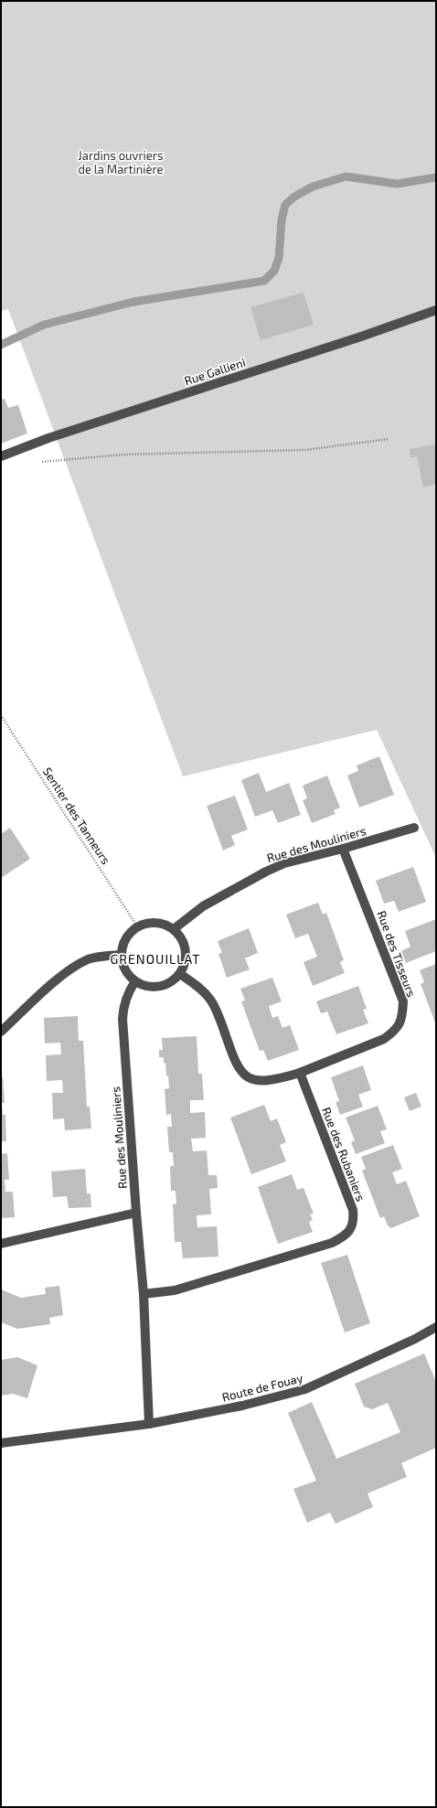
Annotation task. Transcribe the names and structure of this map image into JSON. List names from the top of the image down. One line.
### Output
{"streets":{"street":["Rue Gallieni","Rue des Mouliniers","Rue des Tisseurs","Rue des Rubaniers","Route de Fouay"],"path":["Sentier des Tanneurs"]},"crossings":[["Sentier des Tanneurs","Rue des Mouliniers"],["Rue des Mouliniers","Rue des Tisseurs"],["Rue des Mouliniers","Rue des Rubaniers"],["Rue des Tisseurs","Rue des Rubaniers"]],"districts":["GRENOUILLAT"],"parks":["Jardins ouvriers de la Martinière"]}
